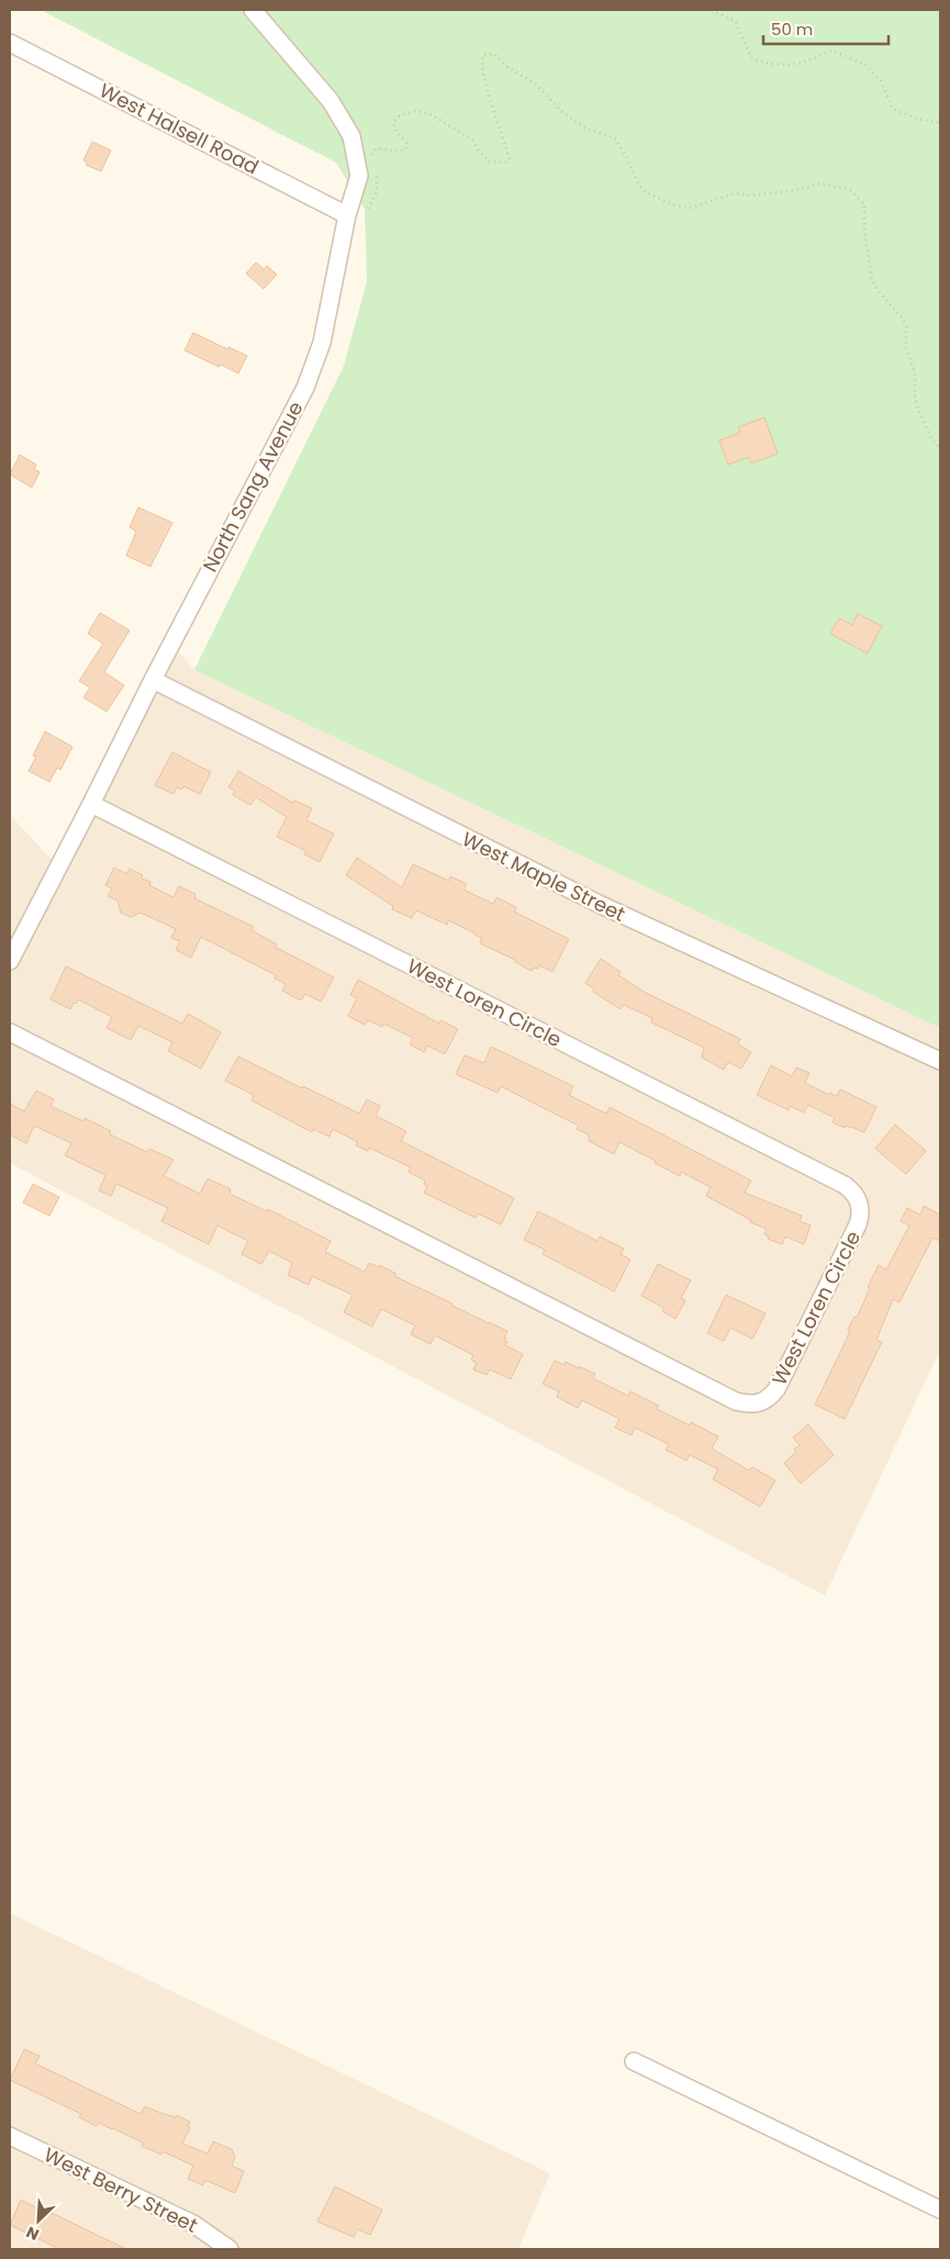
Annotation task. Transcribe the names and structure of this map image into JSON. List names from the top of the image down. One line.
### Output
{"streets":{"street":["West Halsell Road","North Sang Avenue","West Maple Street","West Loren Circle","West Berry Street"]},"crossings":[["West Halsell Road","North Sang Avenue"],["North Sang Avenue","West Maple Street"],["North Sang Avenue","West Loren Circle"]],"scale_bar":"50 m","north":"bottom left"}
